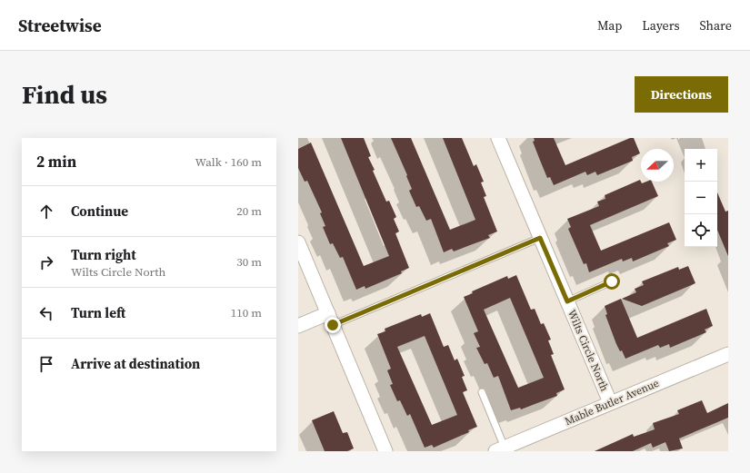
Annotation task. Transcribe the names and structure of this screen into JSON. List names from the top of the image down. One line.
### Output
{"streets":{"street":["Wilts Circle North","Mable Butler Avenue"]},"crossings":[["Wilts Circle North","Mable Butler Avenue"]],"north":"left","page":{"header":"Streetwise","nav":["Map","Layers","Share"],"buttons":"Directions","title":"Find us","heading":["2 min","Walk · 160 m"],"map_buttons":["+","−"],"list":[["Continue","20 m"],["Turn right","Wilts Circle North","30 m"],["Turn left","110 m"],"Arrive at destination"]}}
